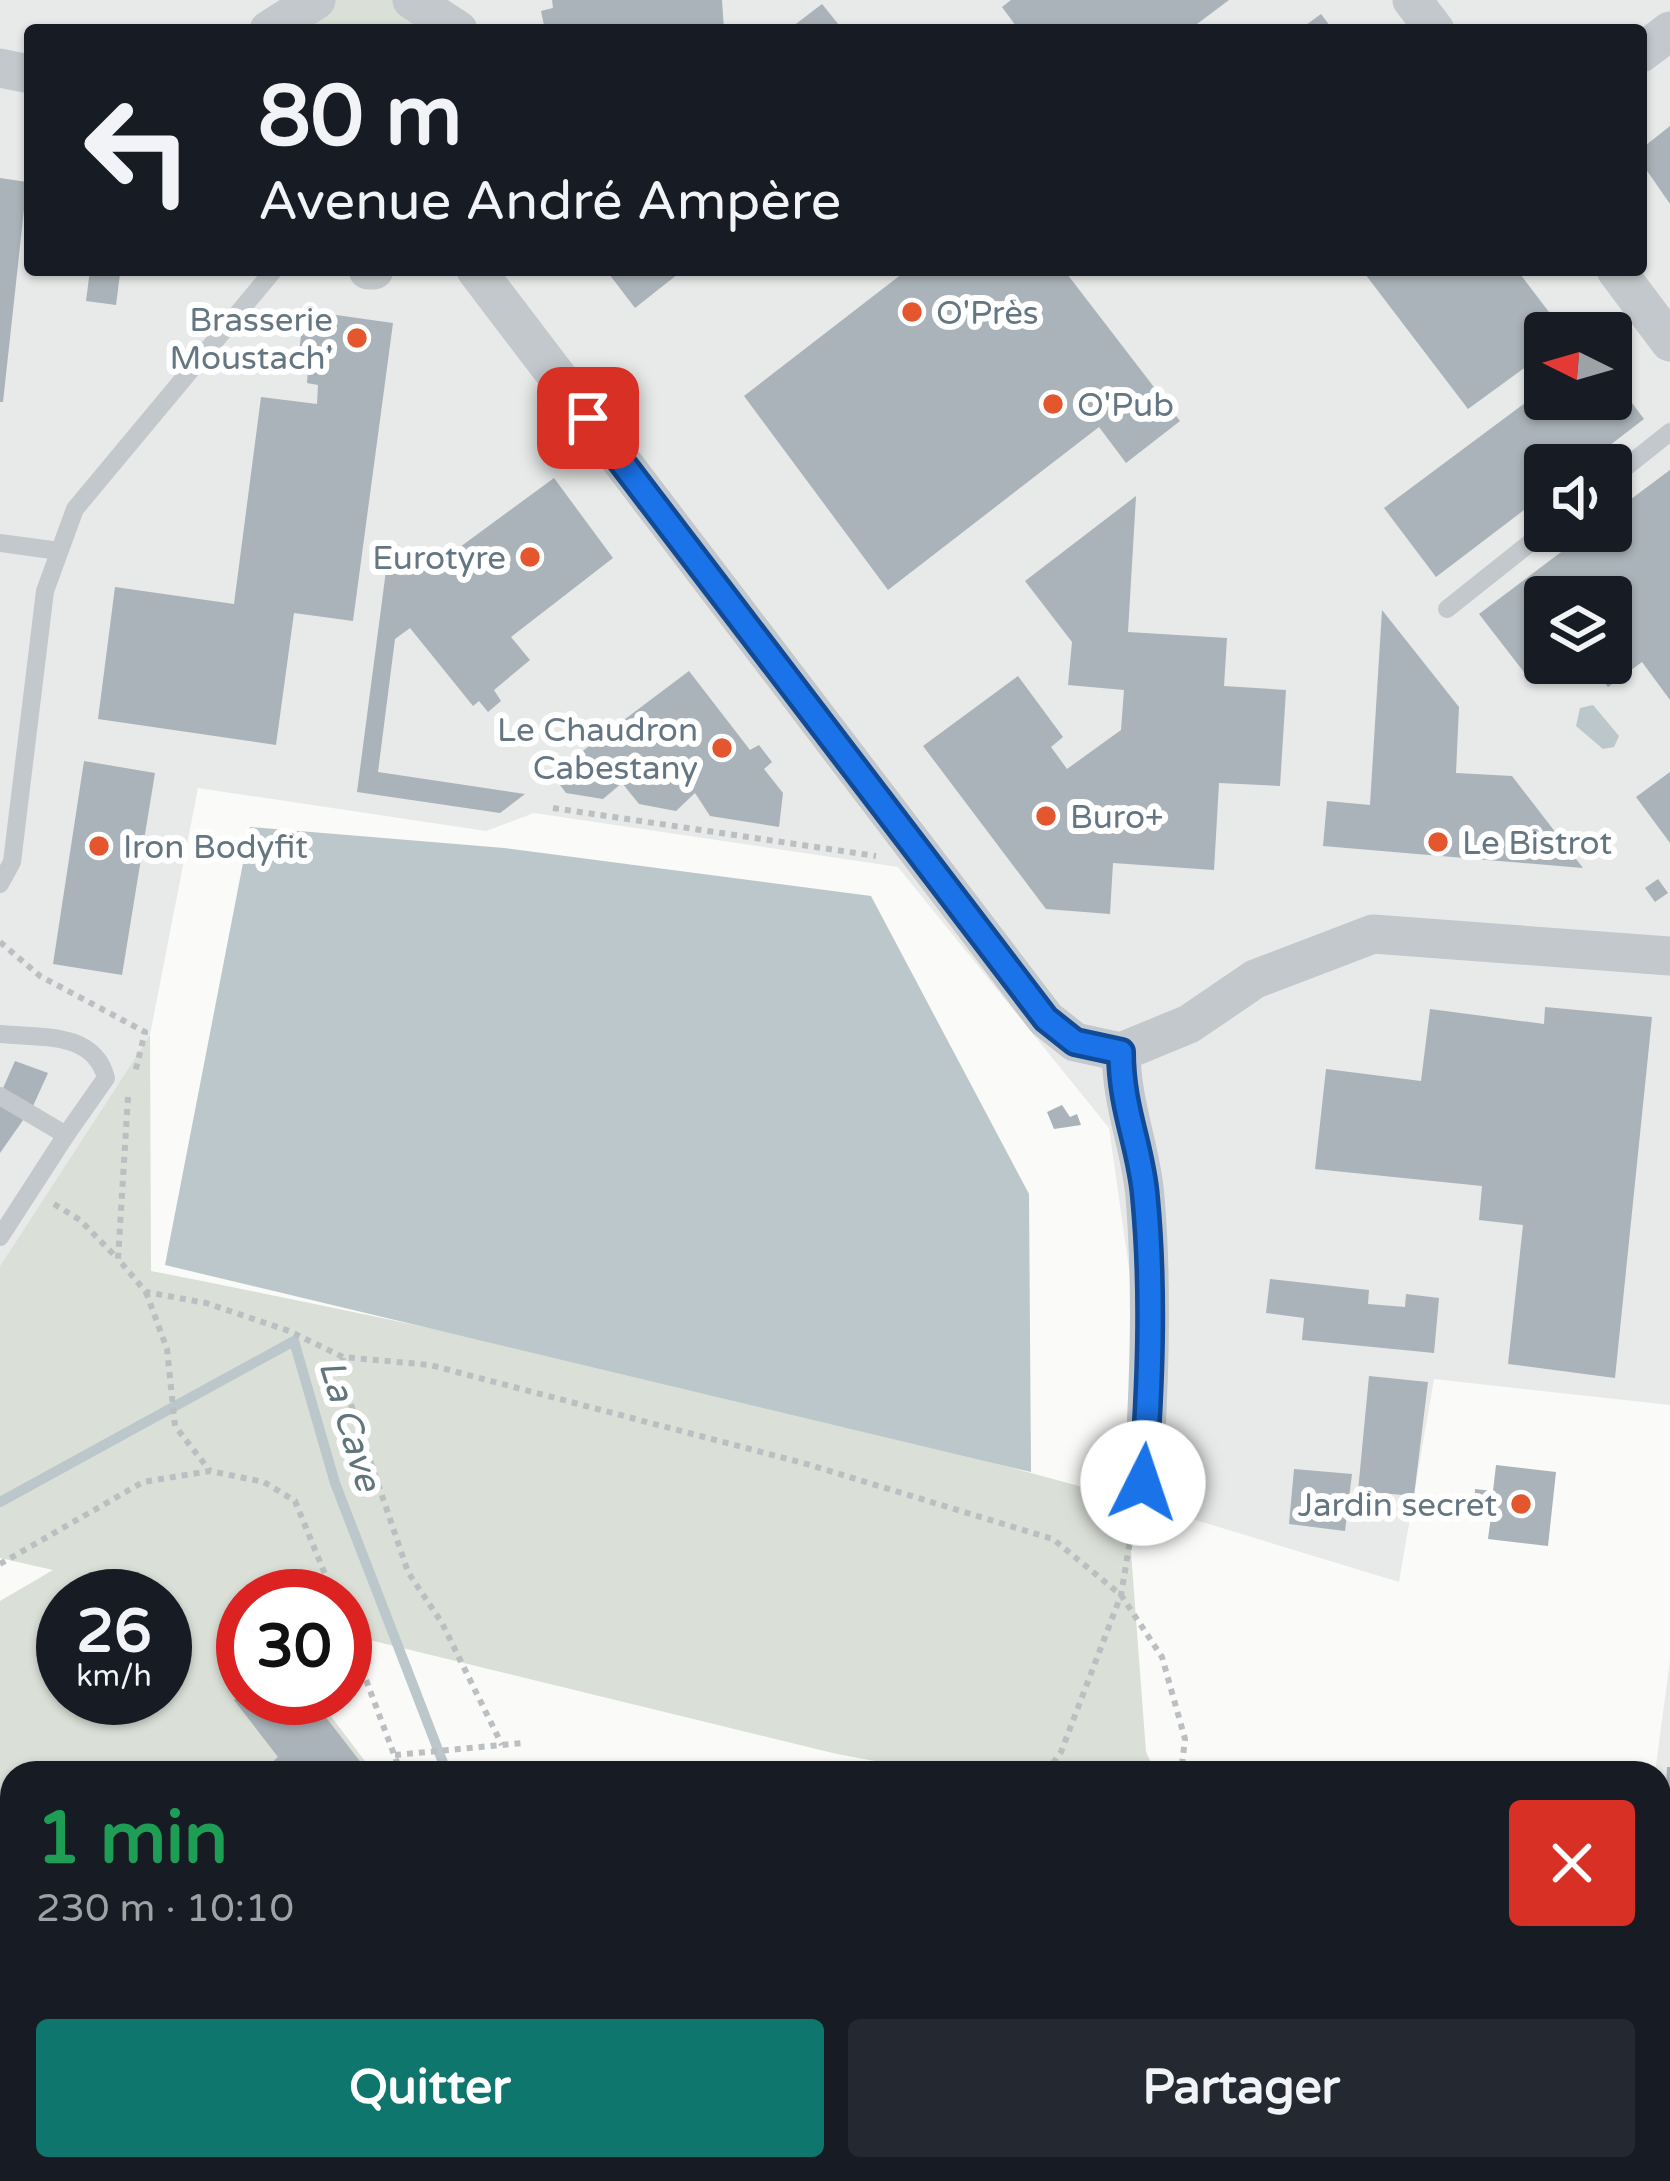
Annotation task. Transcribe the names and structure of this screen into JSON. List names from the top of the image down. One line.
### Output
{"water":["La Cave"],"places":["O'Près","Brasserie Moustach'","O'Pub","Eurotyre","Le Chaudron Cabestany","Buro+","Le Bistrot","Iron Bodyfit","Jardin secret"],"north":"left","page":{"turn":["80 m","Avenue André Ampère"],"speed":"26 km/h","limit":"30","heading":["1 min","230 m · 10:10"],"buttons":["Quitter","Partager"]}}
